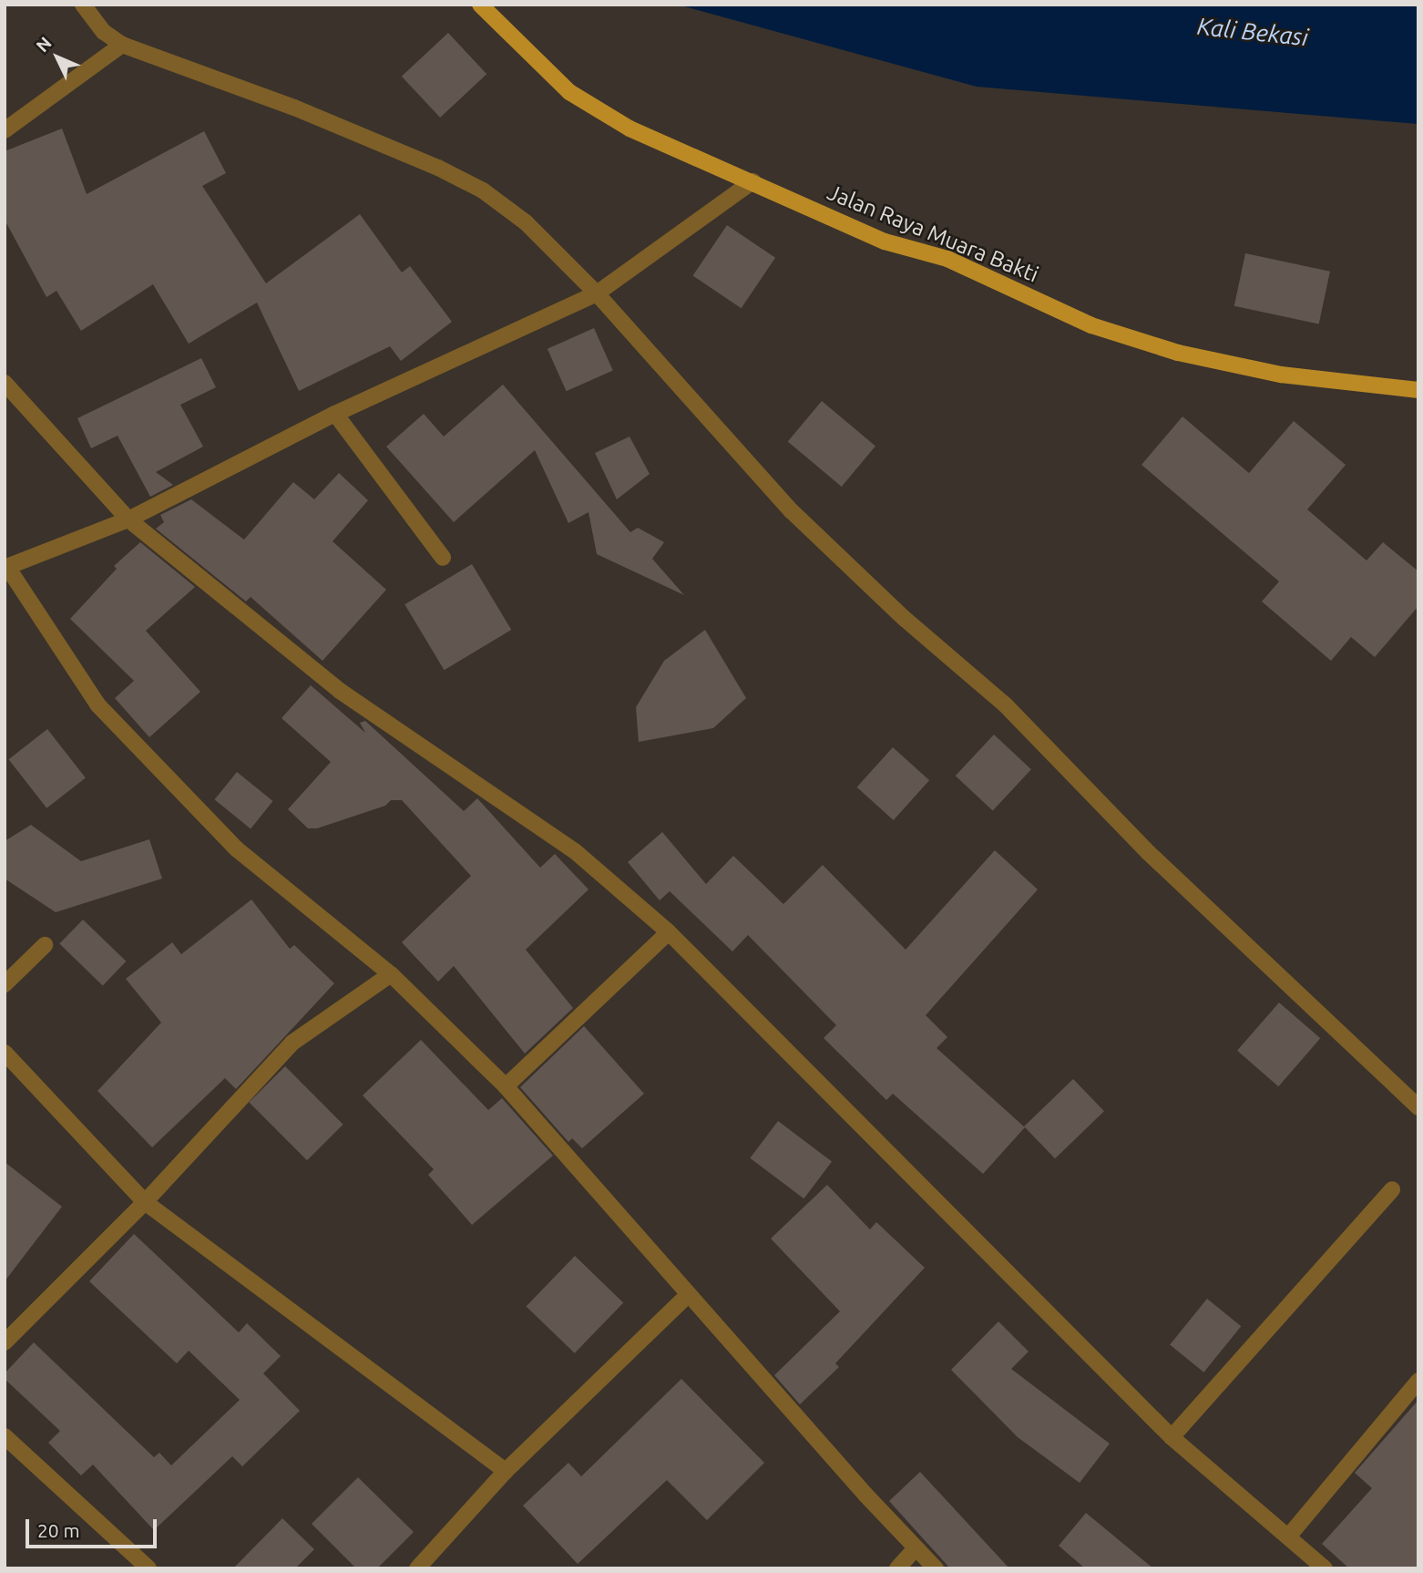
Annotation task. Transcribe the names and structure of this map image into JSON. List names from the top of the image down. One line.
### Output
{"streets":{"main road":["Jalan Raya Muara Bakti"]},"water":["Kali Bekasi"],"scale_bar":"20 m","north":"top left"}
